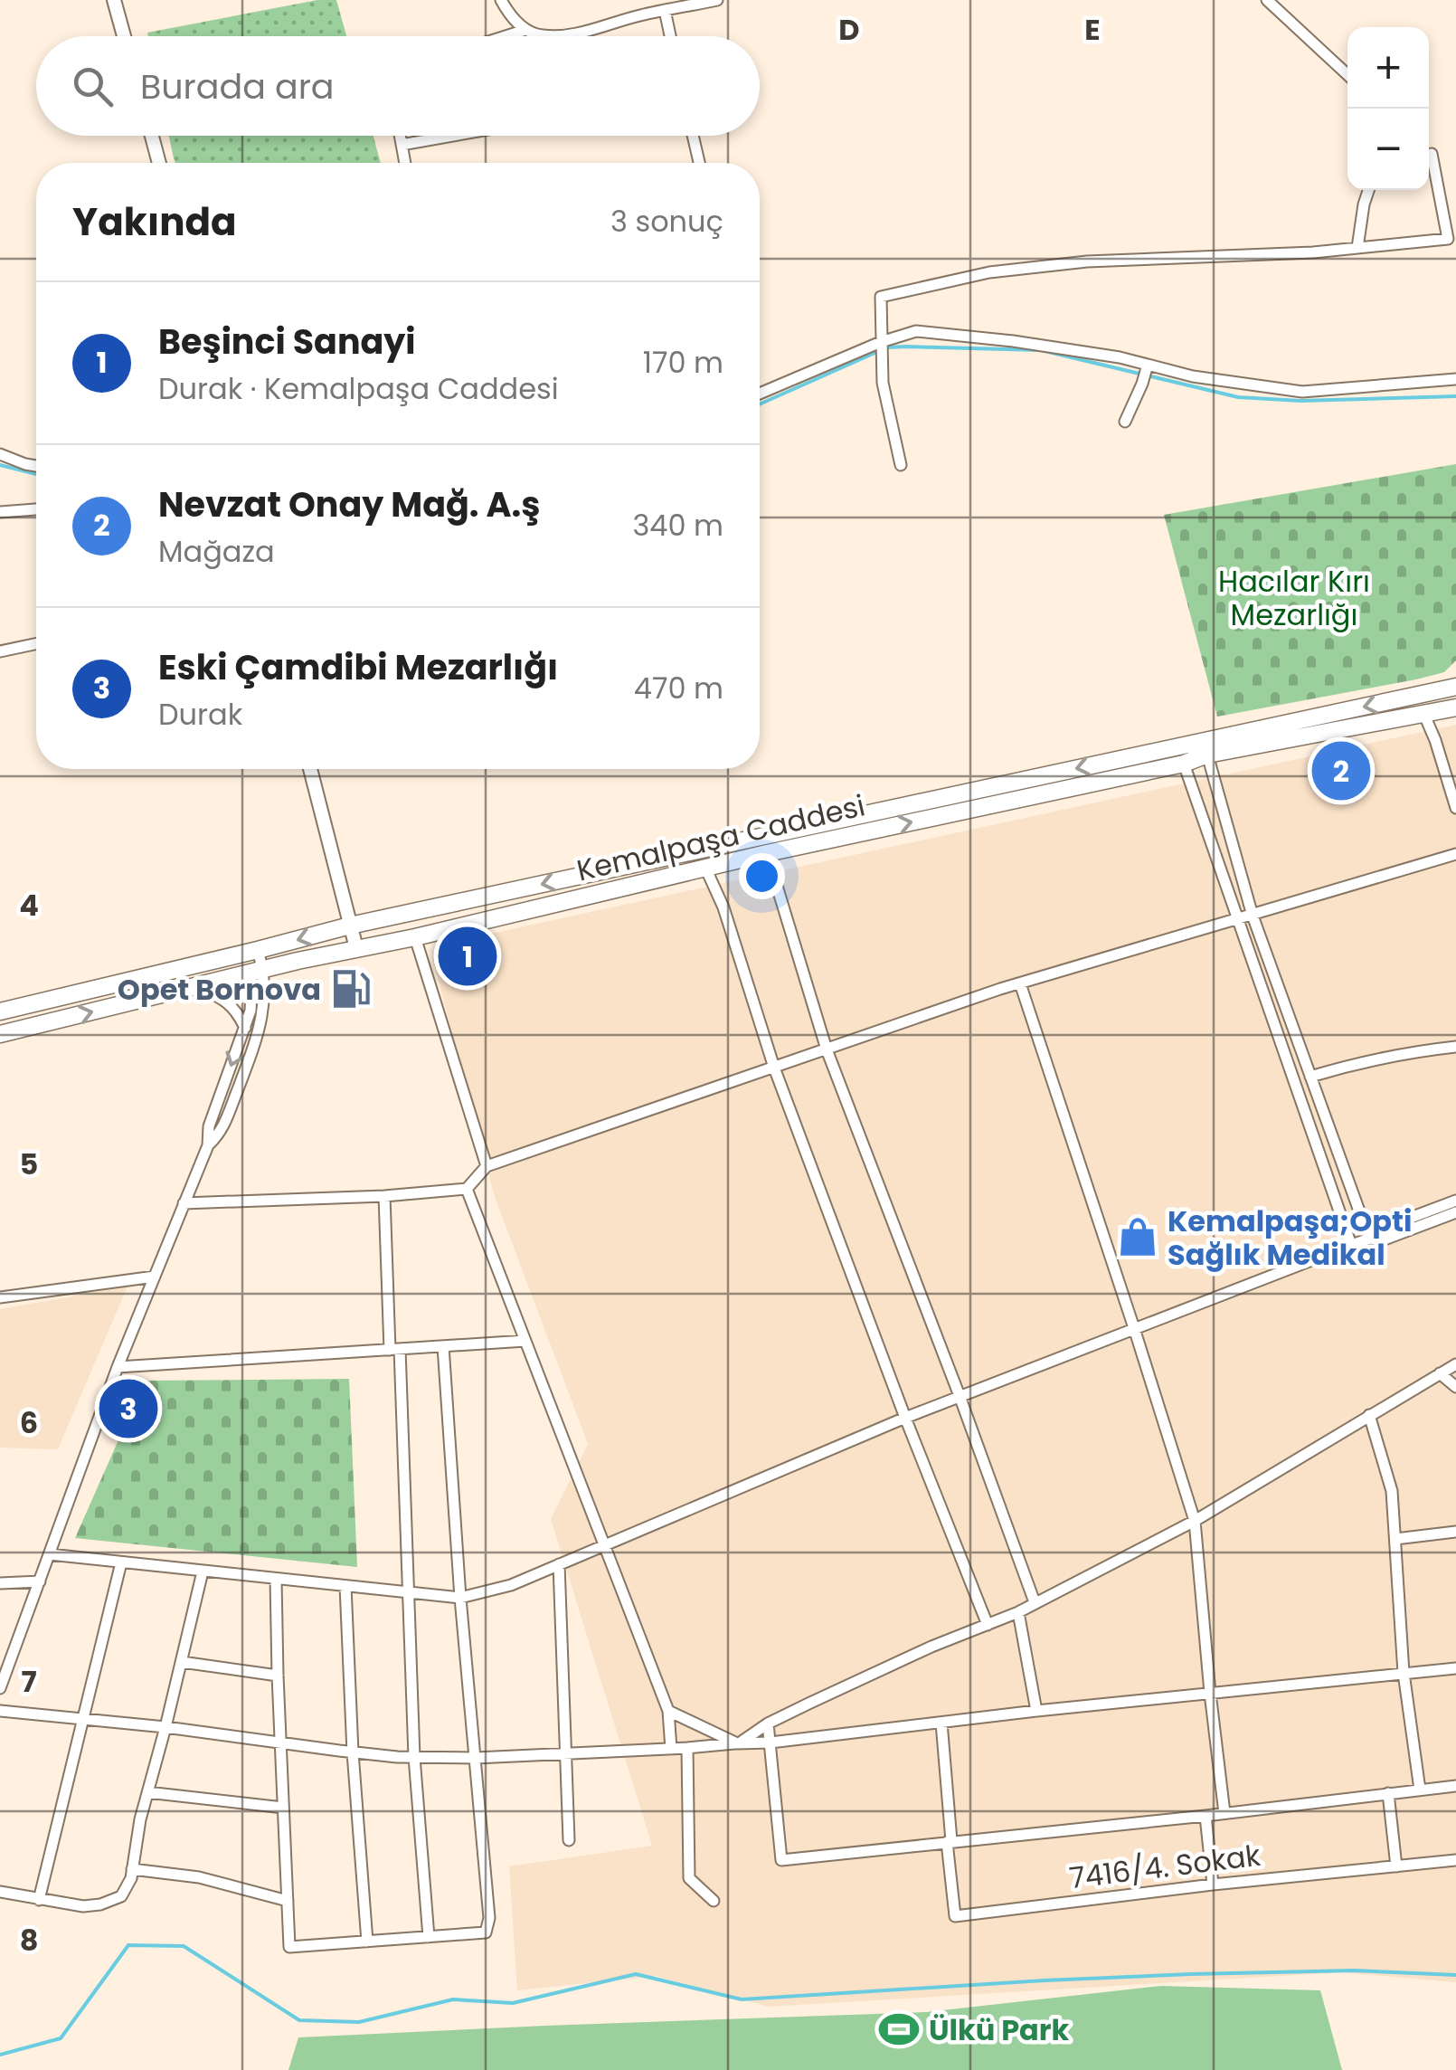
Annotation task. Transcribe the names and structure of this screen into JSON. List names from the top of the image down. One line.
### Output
{"streets":{"main road":["Kemalpaşa Caddesi"],"street":["7416/4. Sokak"]},"parks":["Hacılar Kırı Mezarlığı"],"places":{"fuel station":["Opet Bornova"],"shop":["Kemalpaşa;Opti Sağlık Medikal"],"sports":["Ülkü Park"]},"page":{"map_buttons":["+","−"],"search":"Burada ara","heading":["Yakında","3 sonuç"],"list":[{"mark":"1","name":"Beşinci Sanayi","note":"Durak · Kemalpaşa Caddesi","value":"170 m"},{"mark":"2","name":"Nevzat Onay Mağ. A.ş","note":"Mağaza","value":"340 m"},{"mark":"3","name":"Eski Çamdibi Mezarlığı","note":"Durak","value":"470 m"}],"pins":["2","1","3"]},"grid":{"columns":["D","E"],"rows":["4","5","6","7","8"]}}
